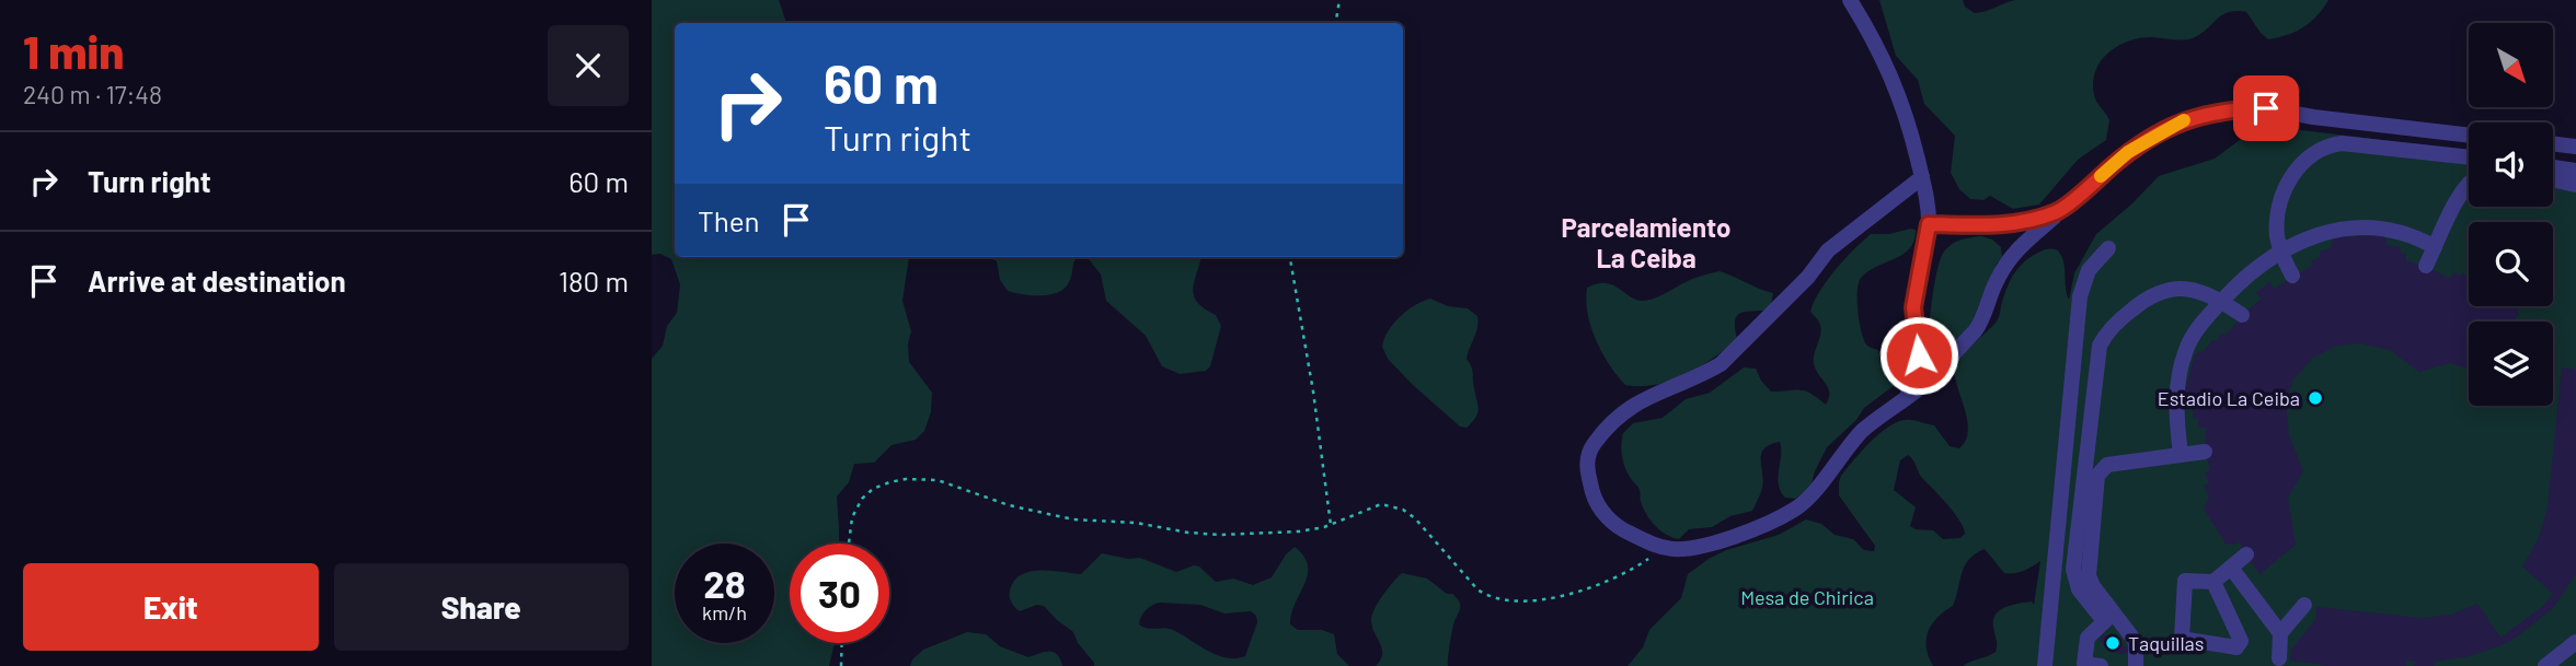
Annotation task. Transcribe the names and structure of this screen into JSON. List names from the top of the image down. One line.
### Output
{"districts":["Parcelamiento La Ceiba"],"parks":["Mesa de Chirica"],"places":["Estadio La Ceiba","Taquillas"],"north":"bottom right","page":{"heading":["1 min","240 m · 17:48"],"turn":["60 m","Turn right"],"list":[{"name":"Turn right","value":"60 m"},{"name":"Arrive at destination","value":"180 m"}],"then":"Then","speed":"28 km/h","limit":"30","buttons":["Exit","Share"]}}
